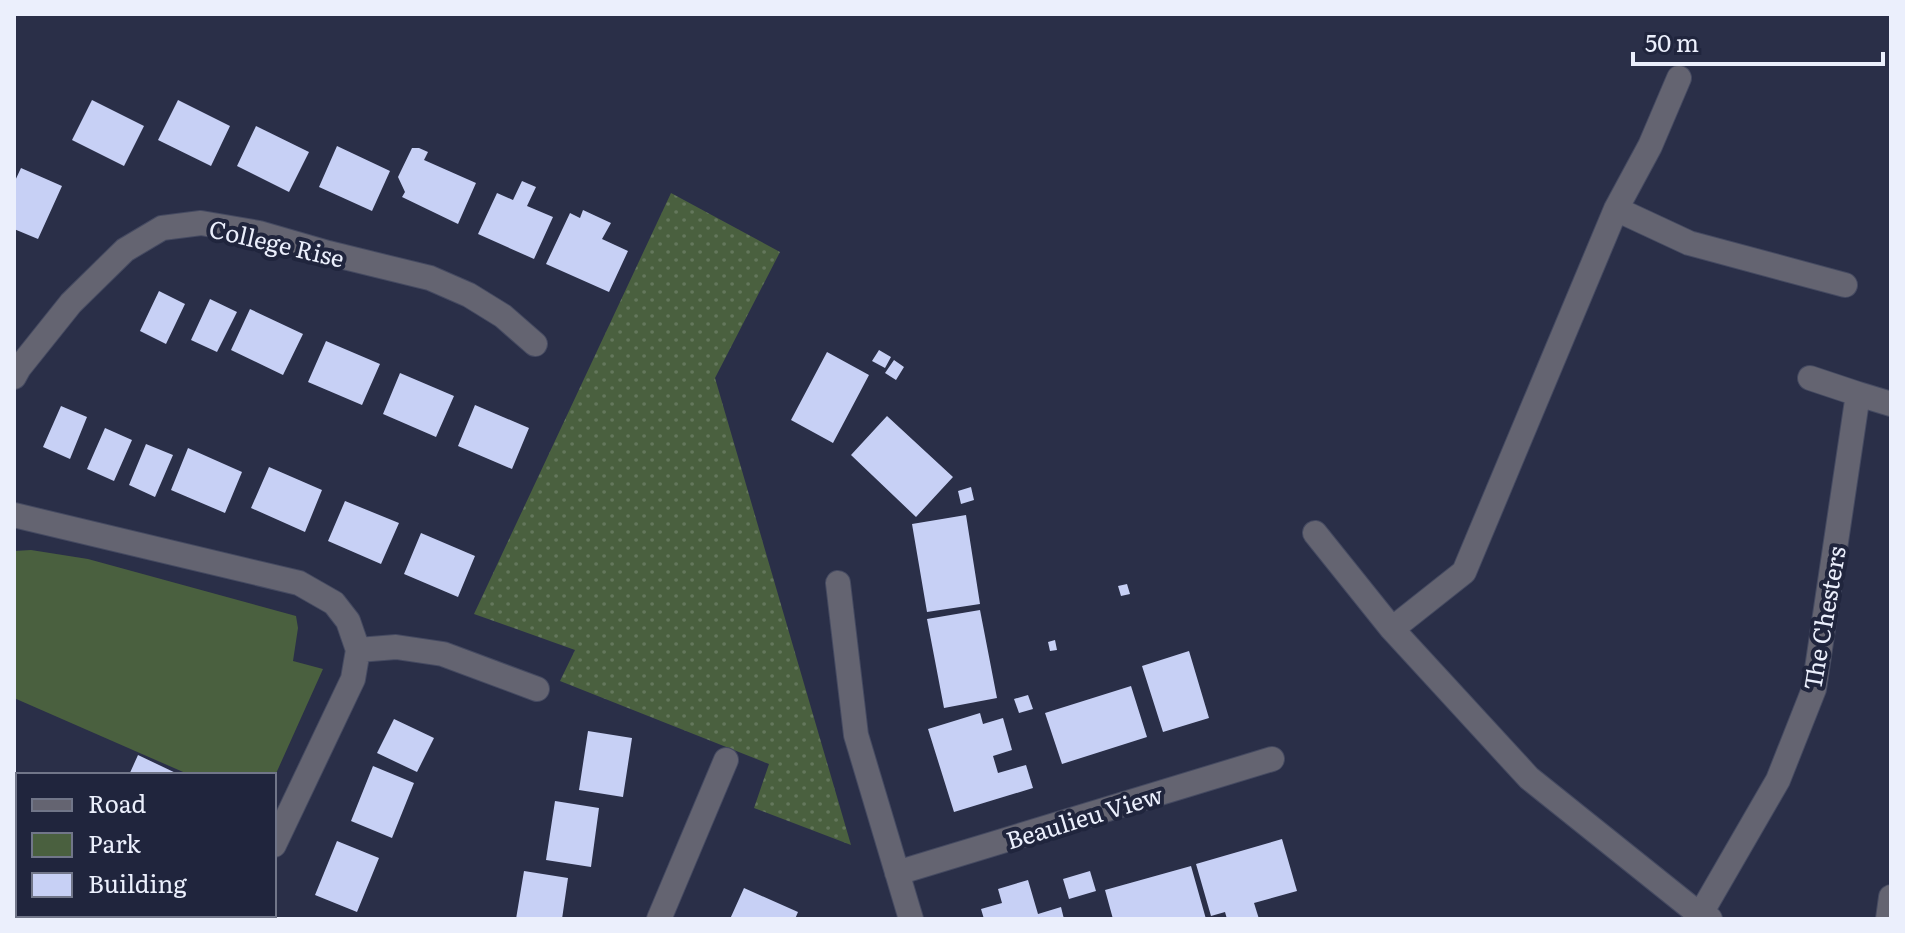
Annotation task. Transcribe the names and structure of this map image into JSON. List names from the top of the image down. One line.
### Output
{"streets":{"street":["College Rise","The Chesters","Beaulieu View"]},"legend":["Road","Park","Building"],"scale_bar":"50 m"}
